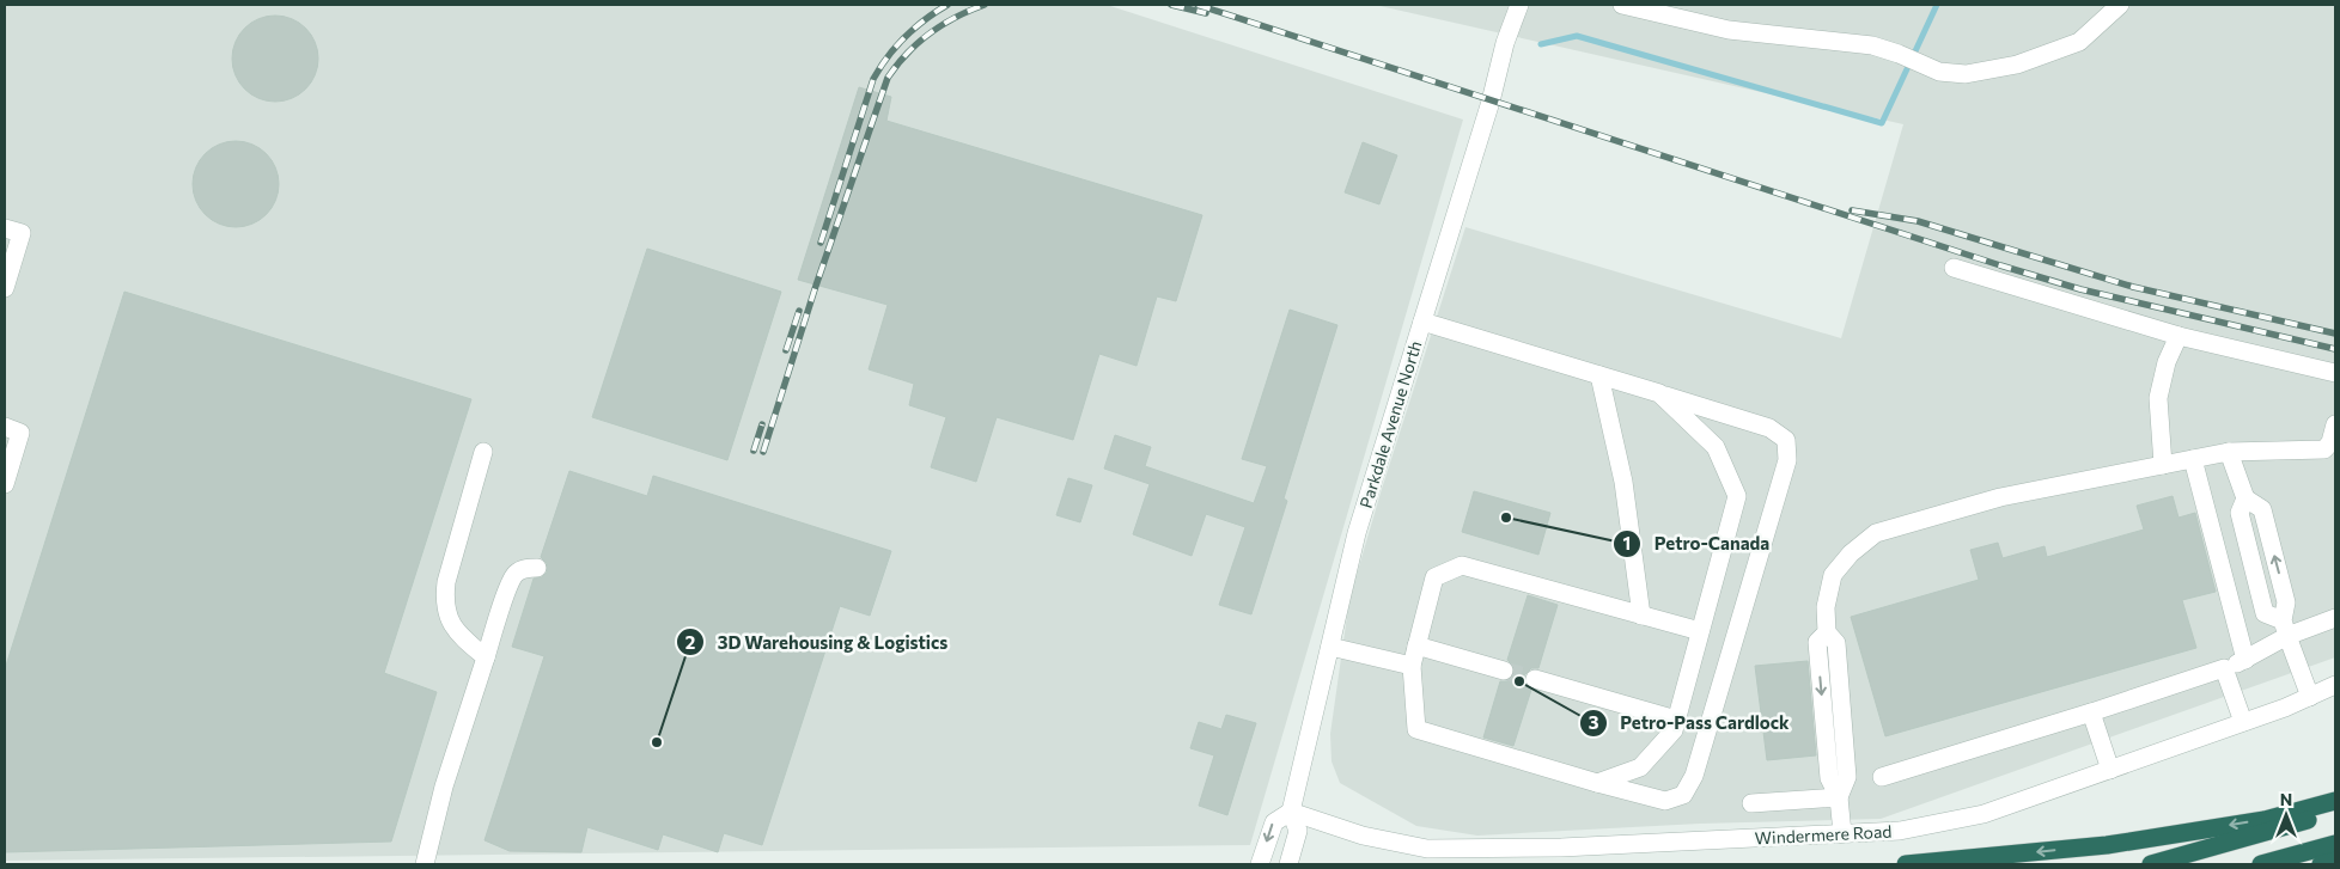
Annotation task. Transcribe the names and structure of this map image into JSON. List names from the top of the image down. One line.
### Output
{"streets":{"street":["Parkdale Avenue North","Windermere Road"]},"crossings":[["Parkdale Avenue North","Windermere Road"]],"places":["Petro-Canada","Petro-Pass Cardlock","3D Warehousing & Logistics"],"north":"top"}
